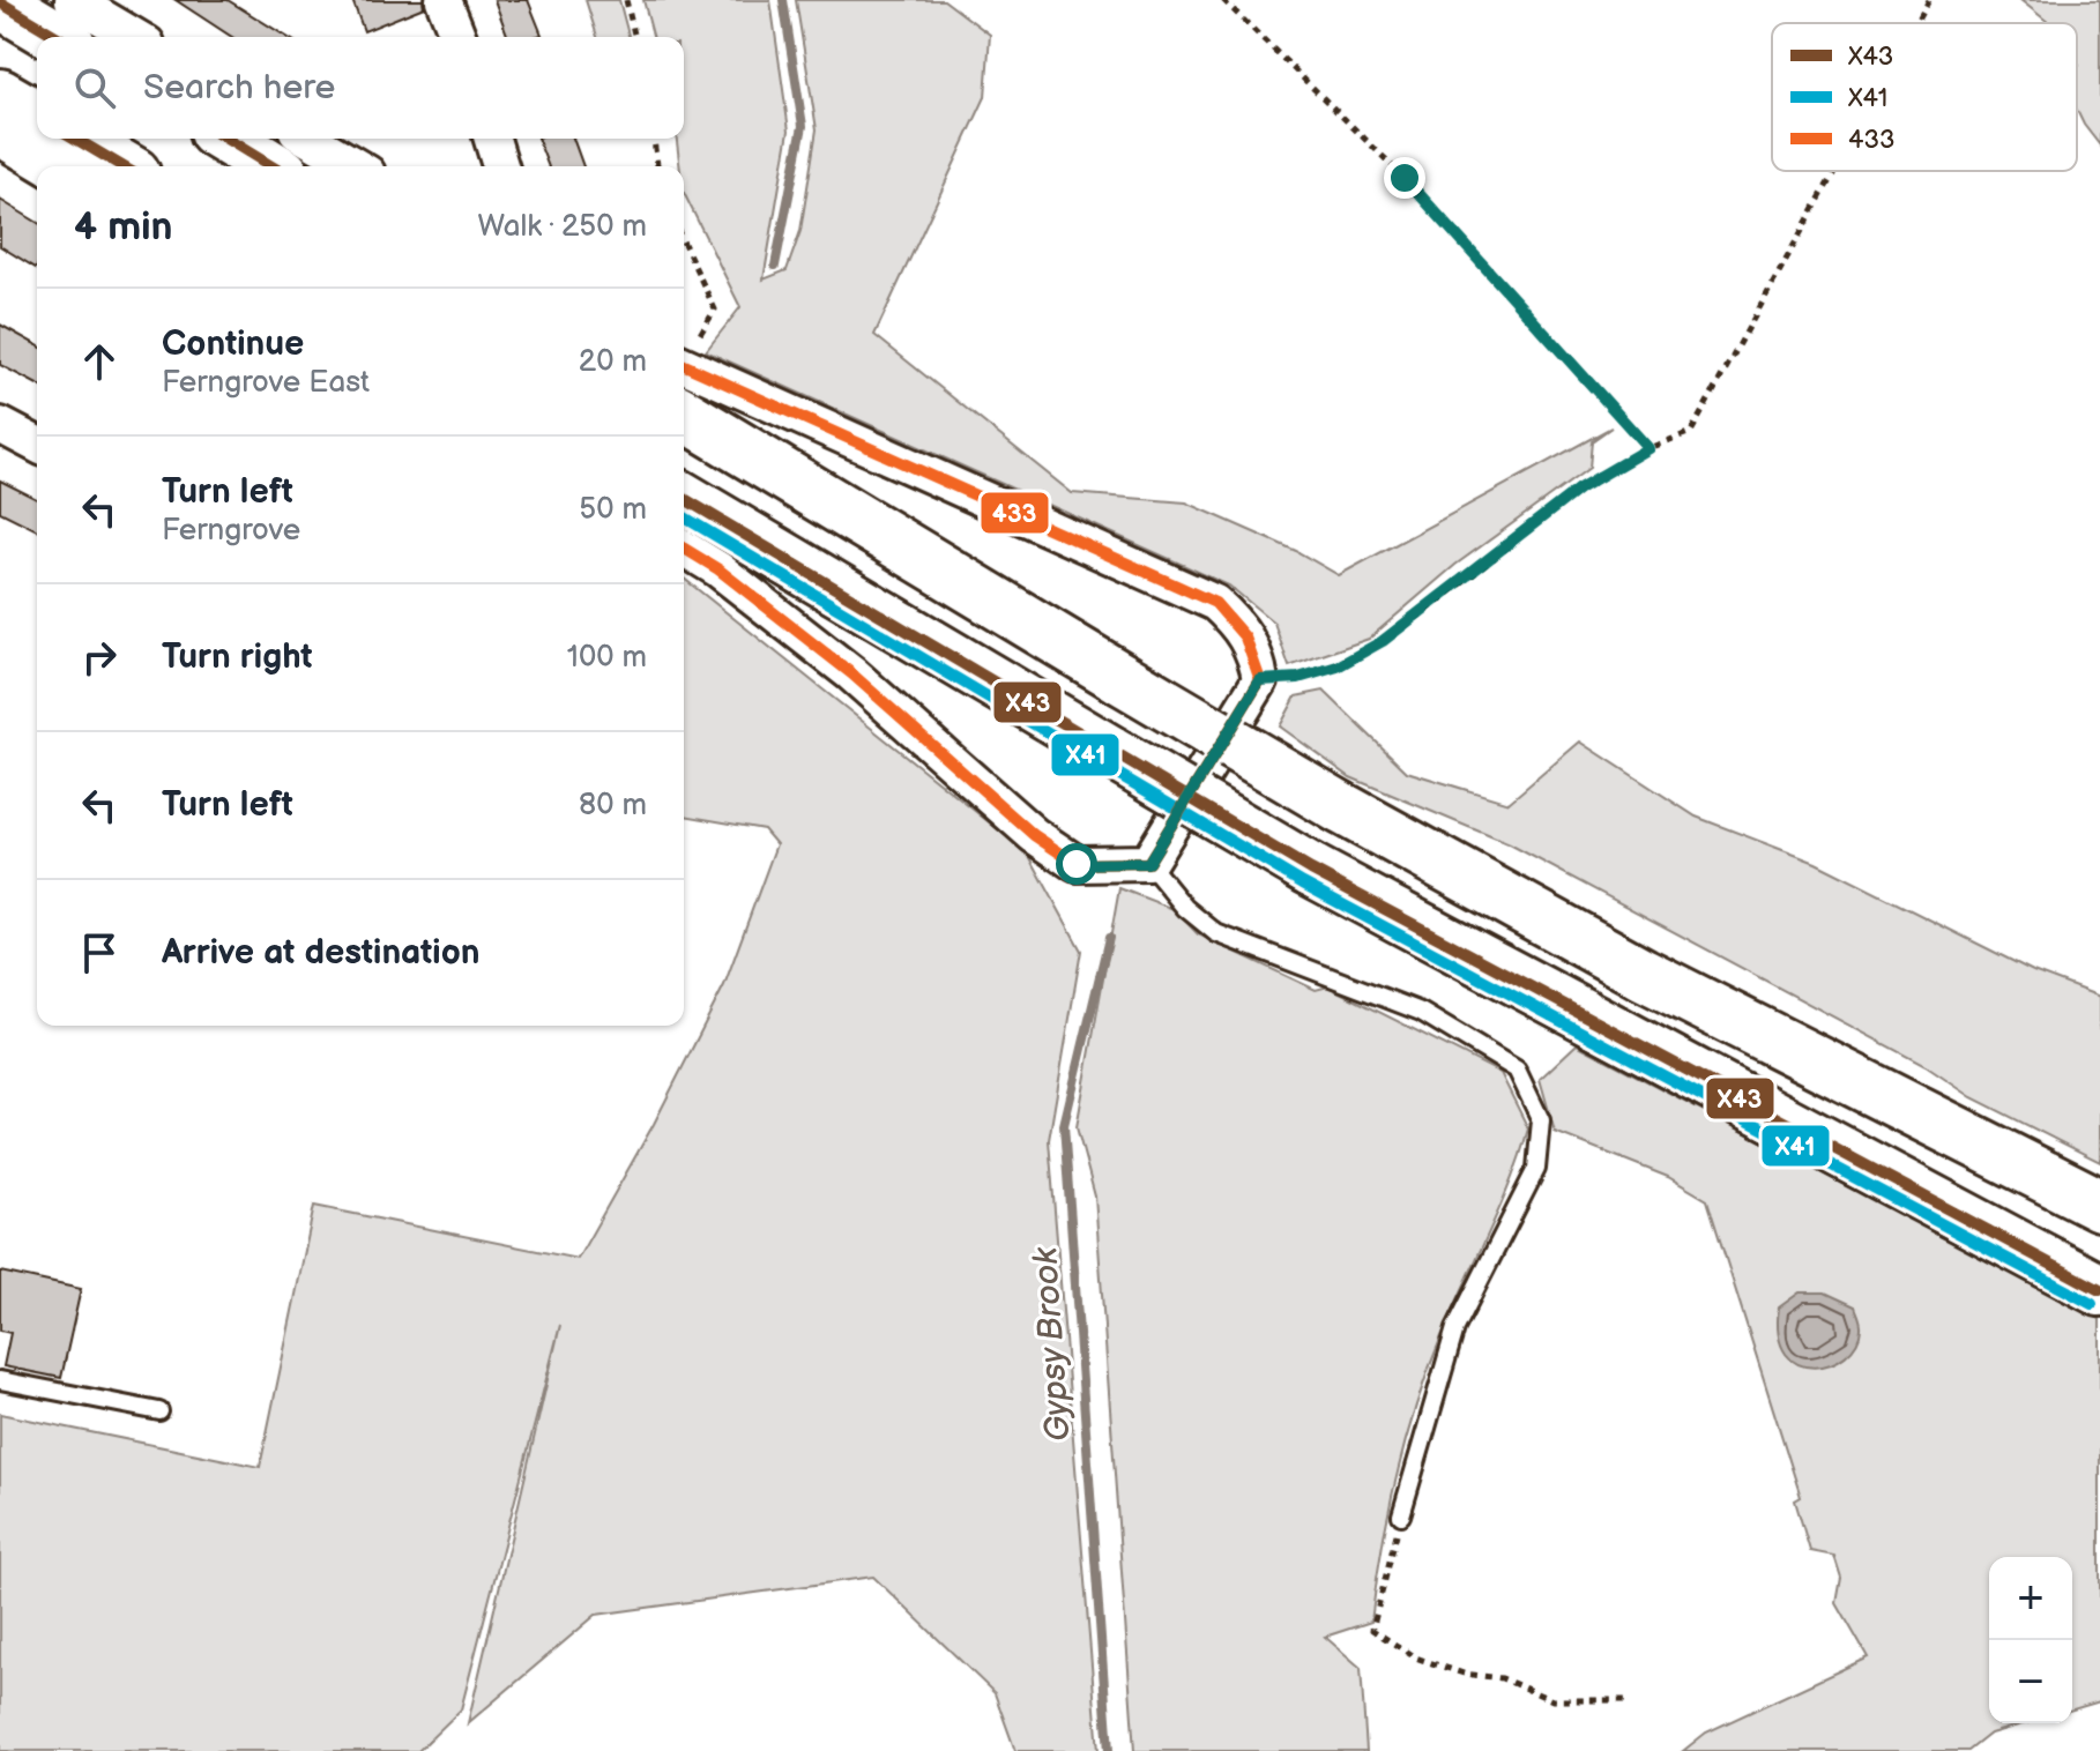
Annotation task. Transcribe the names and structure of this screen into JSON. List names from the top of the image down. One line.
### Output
{"water":["Gypsy Brook"],"lines":["transit line X43","transit line 433","transit line X41"],"legend":["X43","X41","433"],"page":{"search":"Search here","heading":["4 min","Walk · 250 m"],"list":[["Continue","Ferngrove East","20 m"],["Turn left","Ferngrove","50 m"],["Turn right","100 m"],["Turn left","80 m"],"Arrive at destination"],"map_buttons":["+","−"]}}
